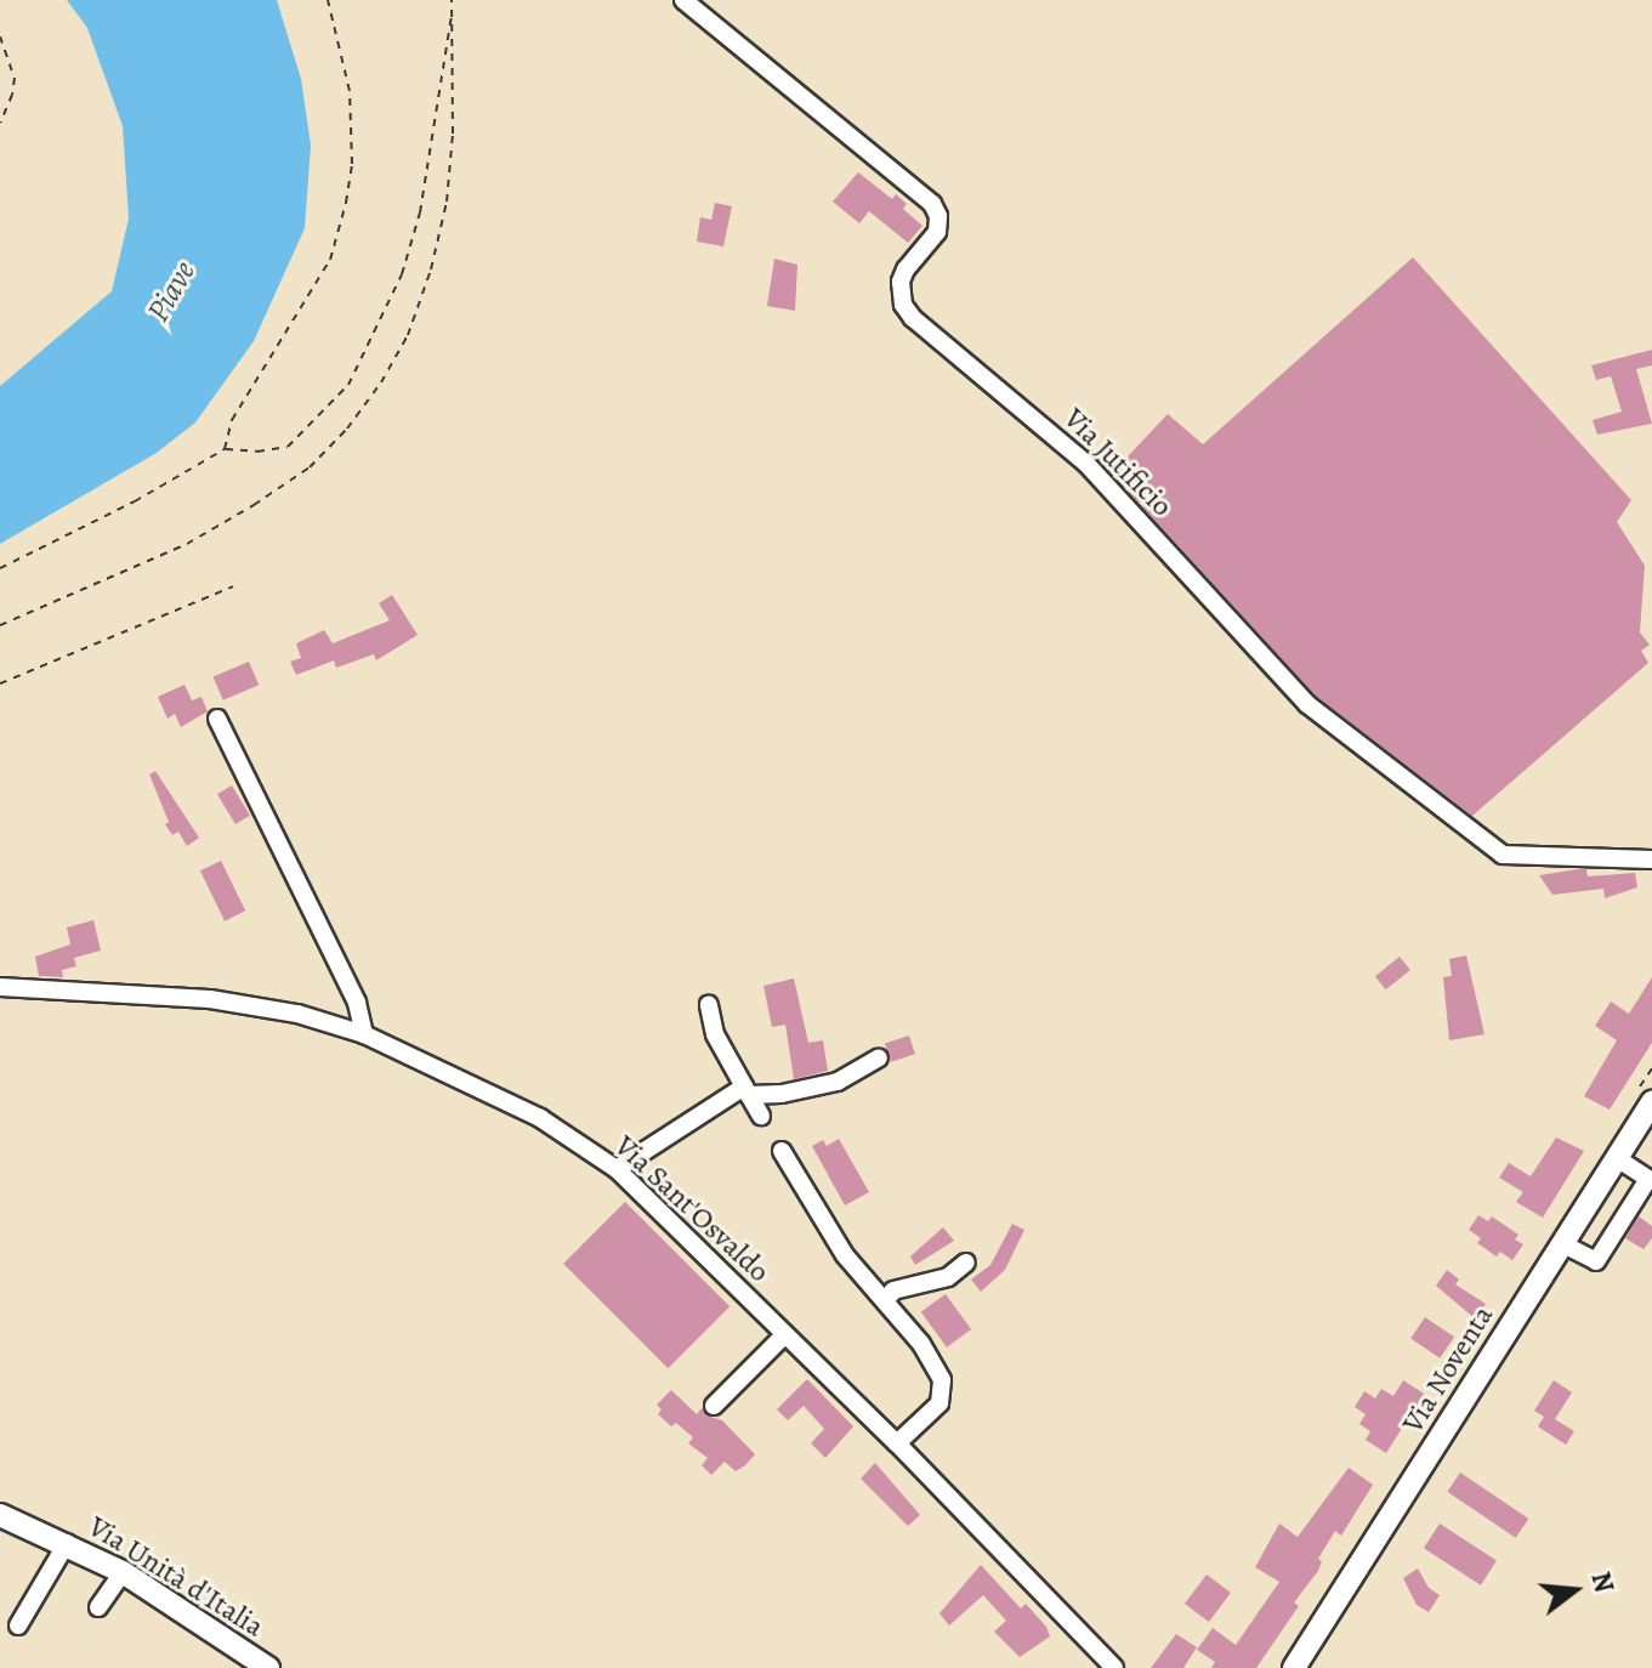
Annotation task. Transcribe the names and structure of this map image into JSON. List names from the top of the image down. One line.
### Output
{"streets":{"main road":["Via Noventa","Via Unità d'Italia"],"street":["Via Jutificio","Via Sant'Osvaldo"]},"water":["Piave"],"north":"right"}
